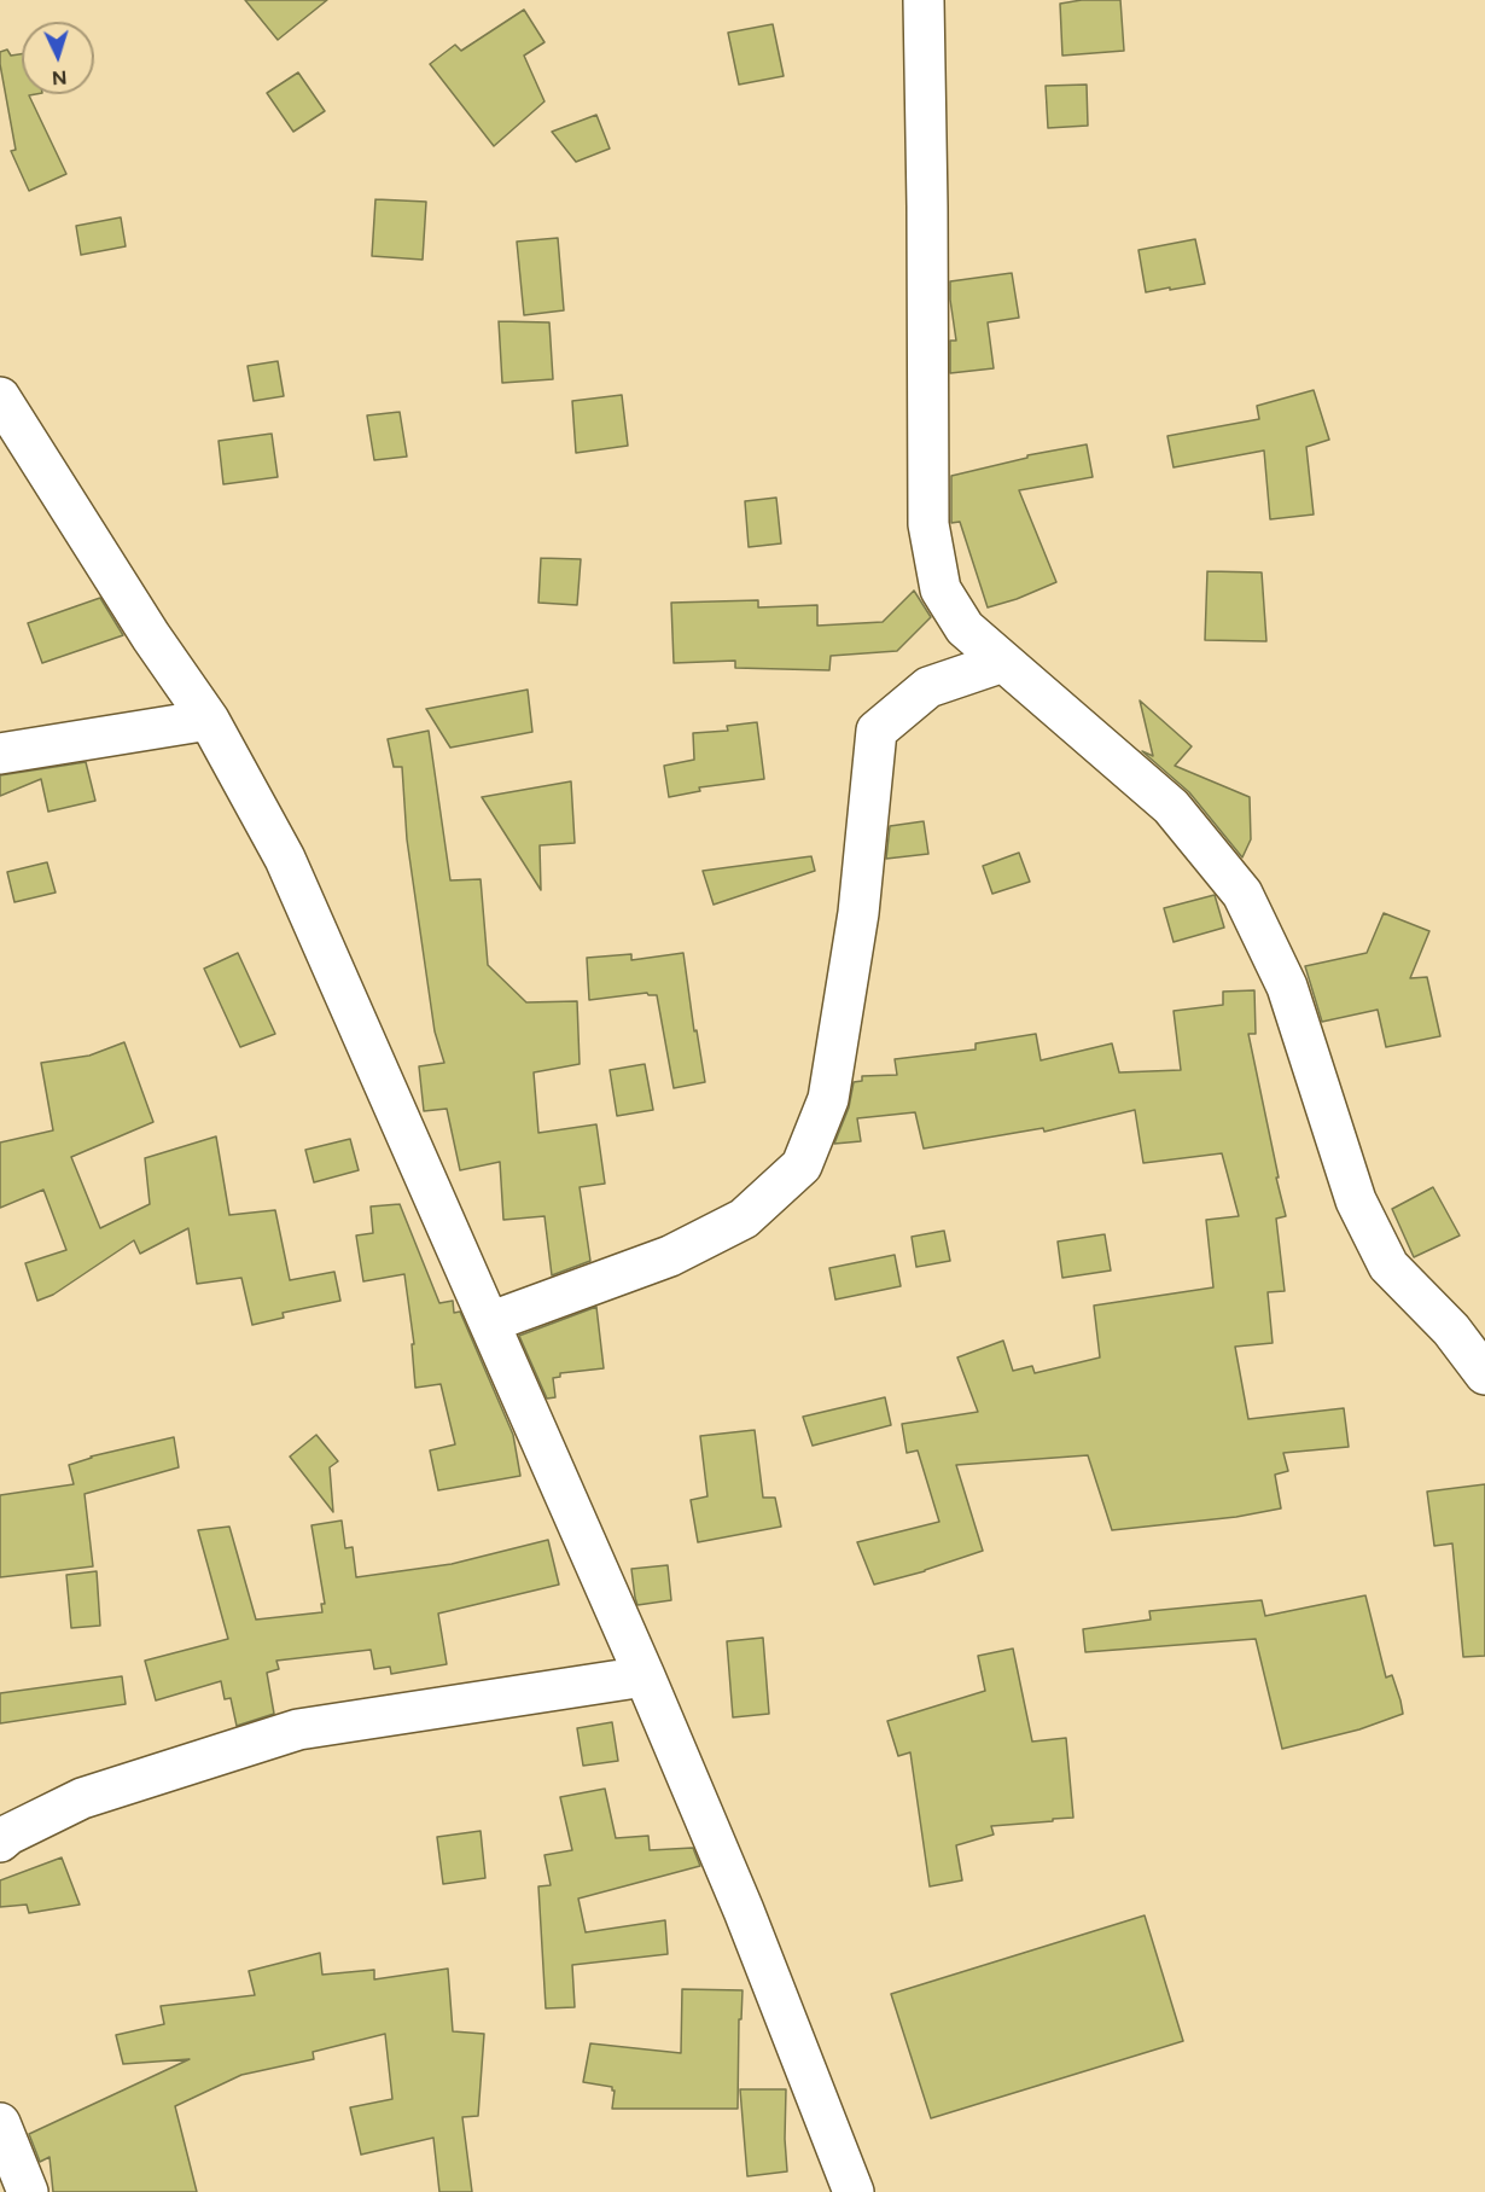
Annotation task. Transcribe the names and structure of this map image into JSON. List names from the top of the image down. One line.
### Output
{"north":"bottom"}
